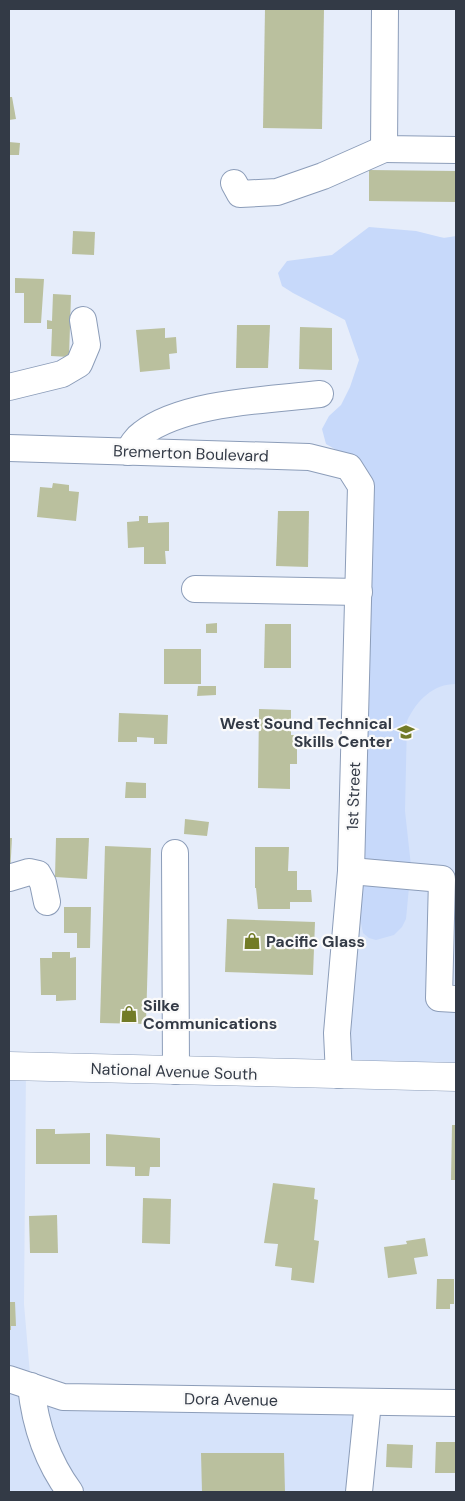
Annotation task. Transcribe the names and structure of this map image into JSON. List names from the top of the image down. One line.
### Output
{"streets":{"main road":["National Avenue South"],"street":["Bremerton Boulevard","1st Street","Dora Avenue"]},"crossings":[["Bremerton Boulevard","1st Street"],["1st Street","National Avenue South"]],"places":{"school or university":["West Sound Technical Skills Center"],"shop":["Pacific Glass","Silke Communications"]}}
